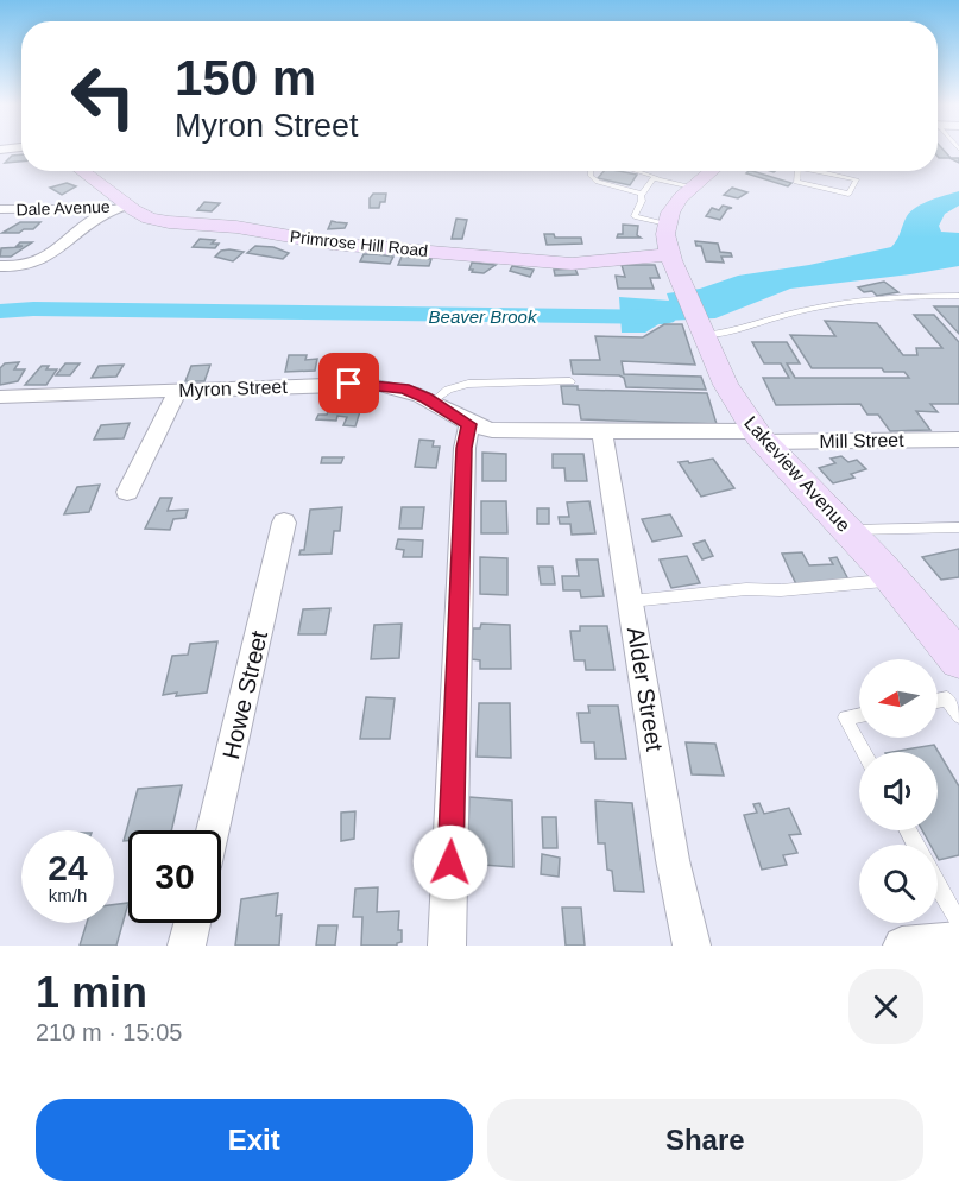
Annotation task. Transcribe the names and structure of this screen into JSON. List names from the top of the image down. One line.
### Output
{"streets":{"street":["Dale Avenue","Primrose Hill Road","Myron Street","Mill Street","Lakeview Avenue","Alder Street","Howe Street"]},"crossings":[["Dale Avenue","Primrose Hill Road"],["Primrose Hill Road","Lakeview Avenue"],["Myron Street","Mill Street"],["Myron Street","Lakeview Avenue"],["Myron Street","Alder Street"],["Mill Street","Lakeview Avenue"]],"water":["Beaver Brook"],"north":"left","page":{"turn":["150 m","Myron Street"],"speed":"24 km/h","limit":"30","heading":["1 min","210 m · 15:05"],"buttons":["Exit","Share"]}}
